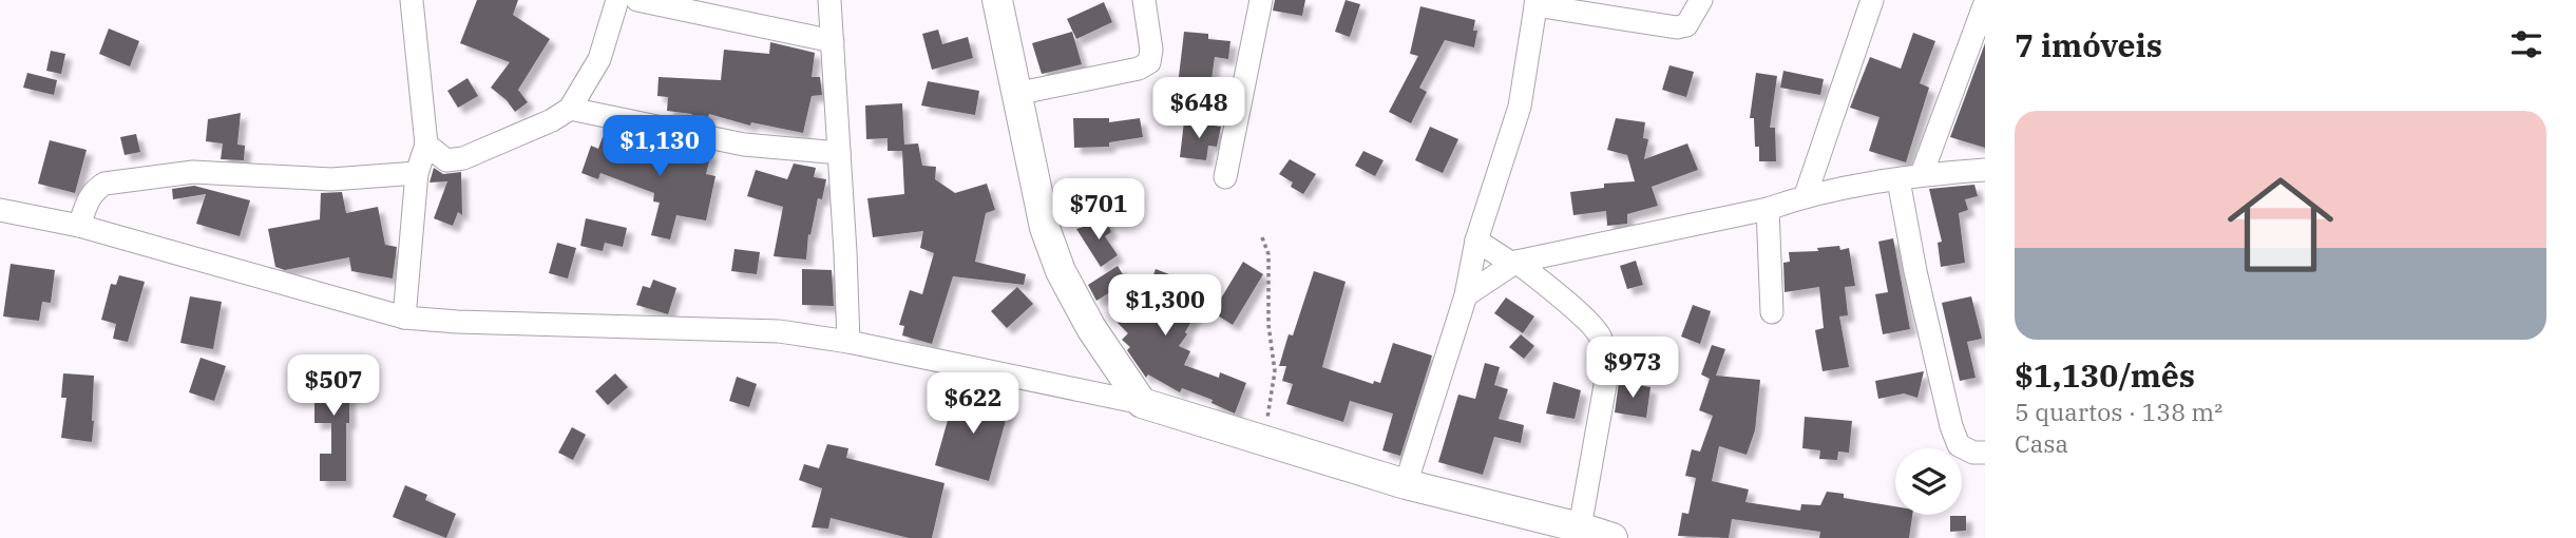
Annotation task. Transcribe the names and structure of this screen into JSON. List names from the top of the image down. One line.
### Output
{"page":{"heading":"7 imóveis","price":["$648","$1,130","$701","$1,300","$973","$507","$622"],"list":[{"name":"$1,130/mês","note":"5 quartos · 138 m² · Casa"}]}}
